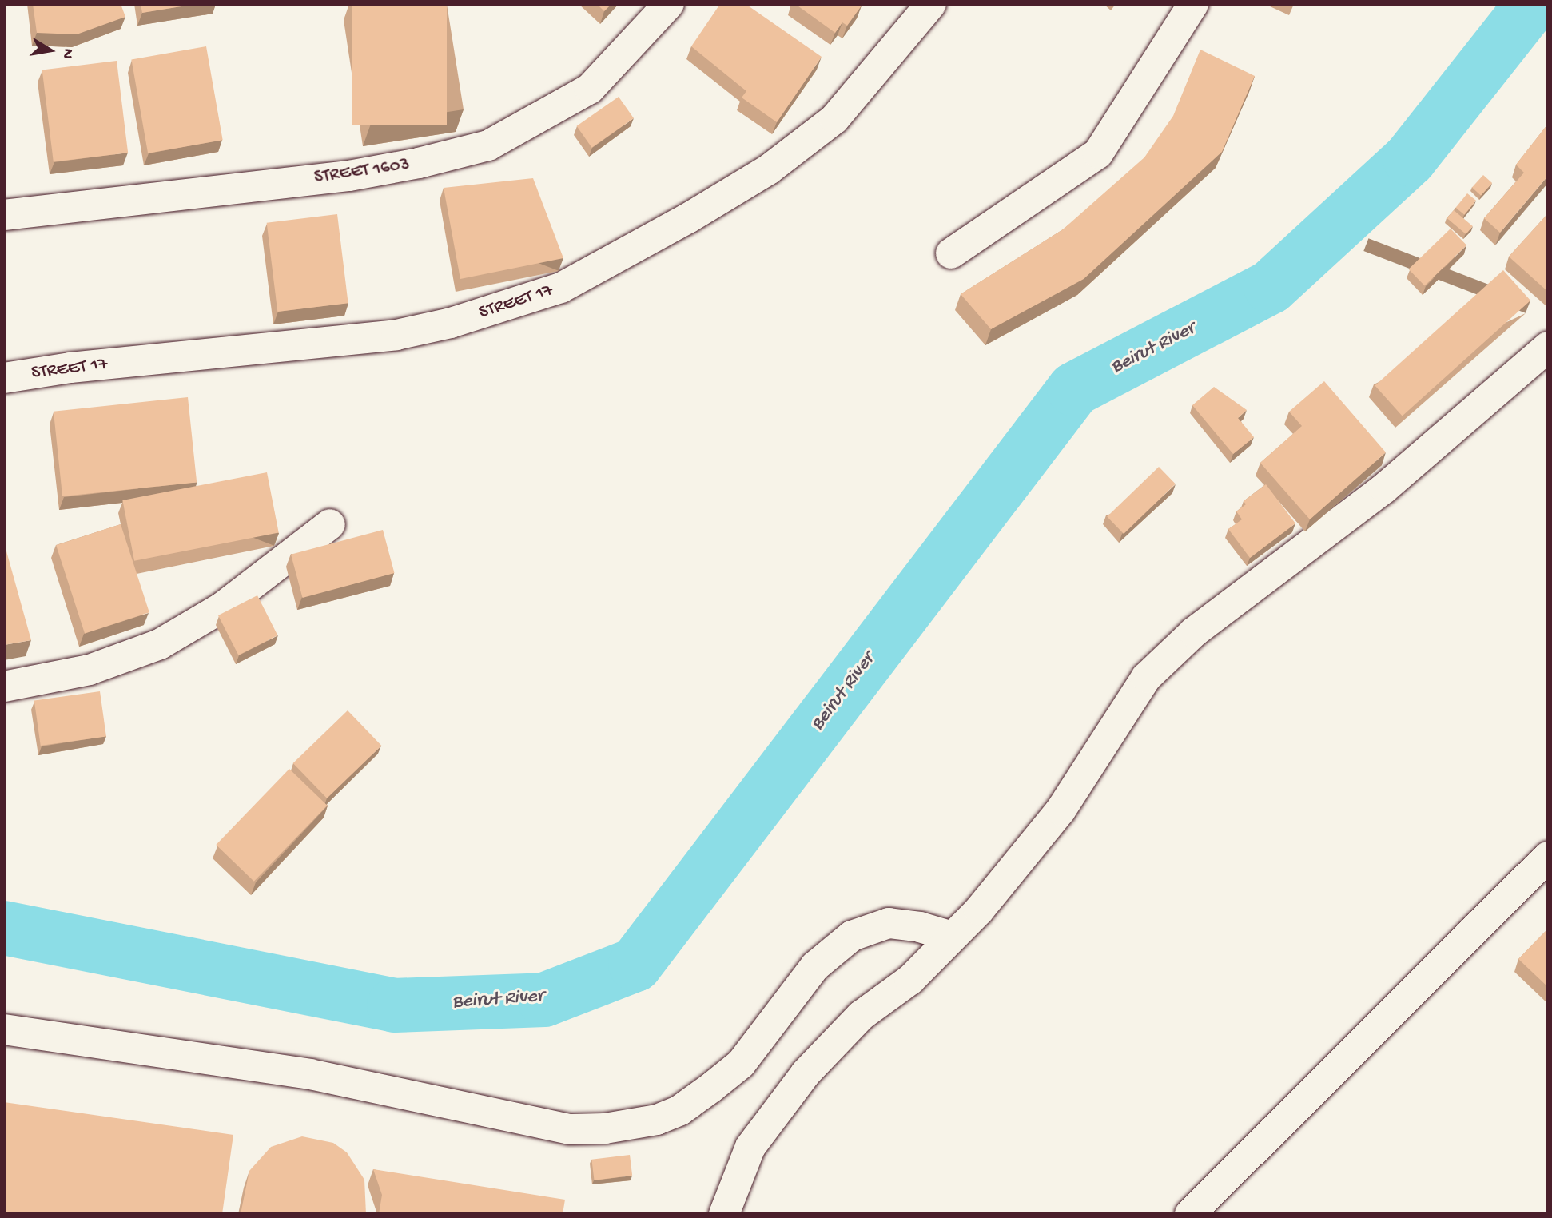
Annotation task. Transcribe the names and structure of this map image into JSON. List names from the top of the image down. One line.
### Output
{"streets":{"street":["STREET 1603","STREET 17"]},"water":["Beirut River"],"north":"right"}
